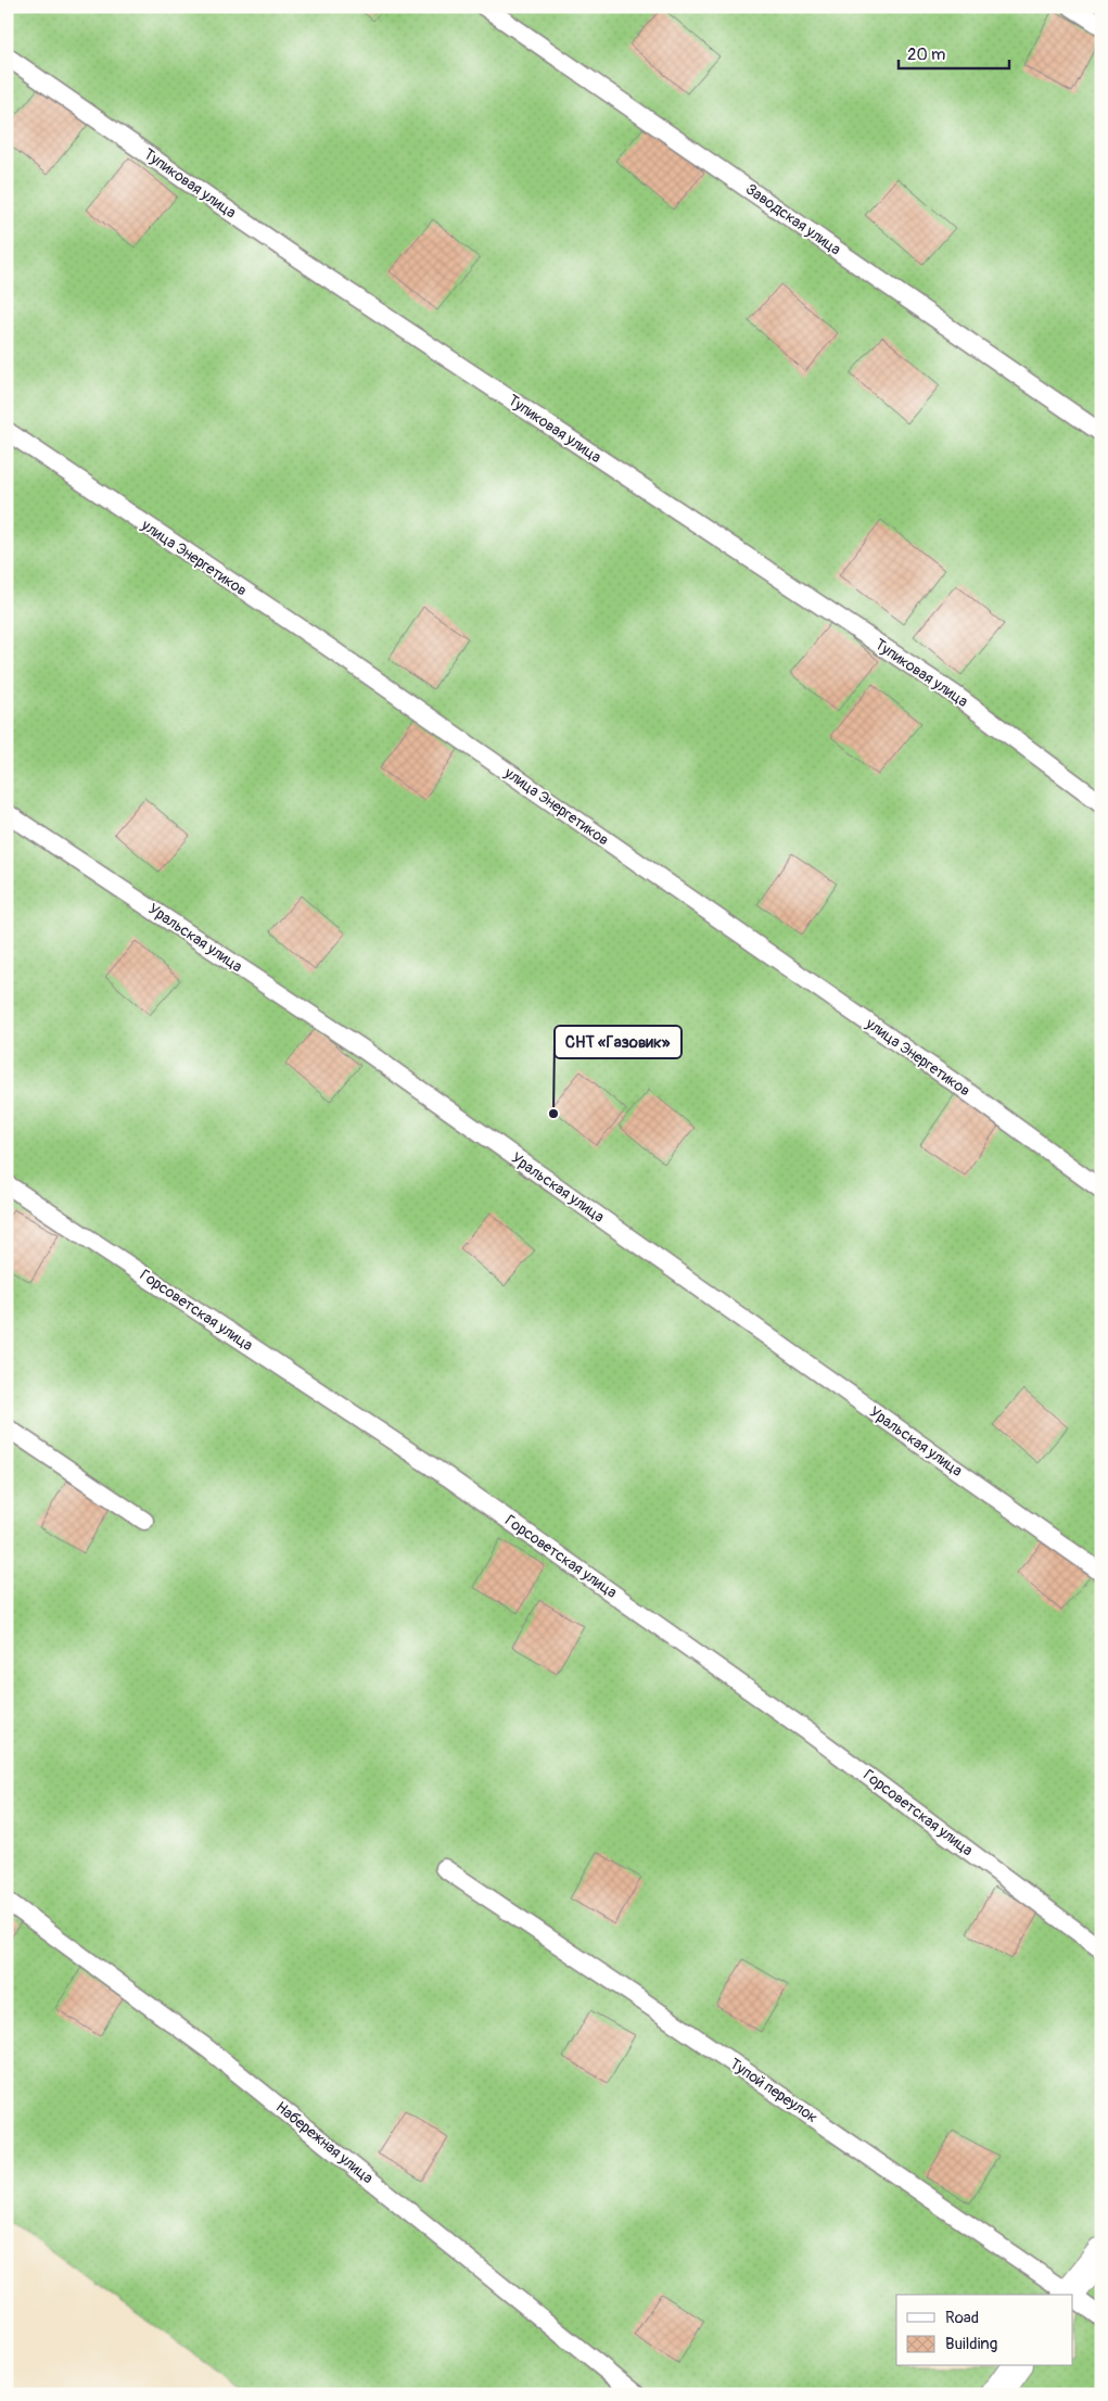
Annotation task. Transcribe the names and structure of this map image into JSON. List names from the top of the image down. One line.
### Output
{"streets":{"lane":["Тупиковая улица","Заводская улица","улица Энергетиков","Уральская улица","Горсоветская улица","Тупой переулок","Набережная улица"]},"places":["СНТ «Газовик»"],"legend":["Road","Building"],"scale_bar":"20 m"}
